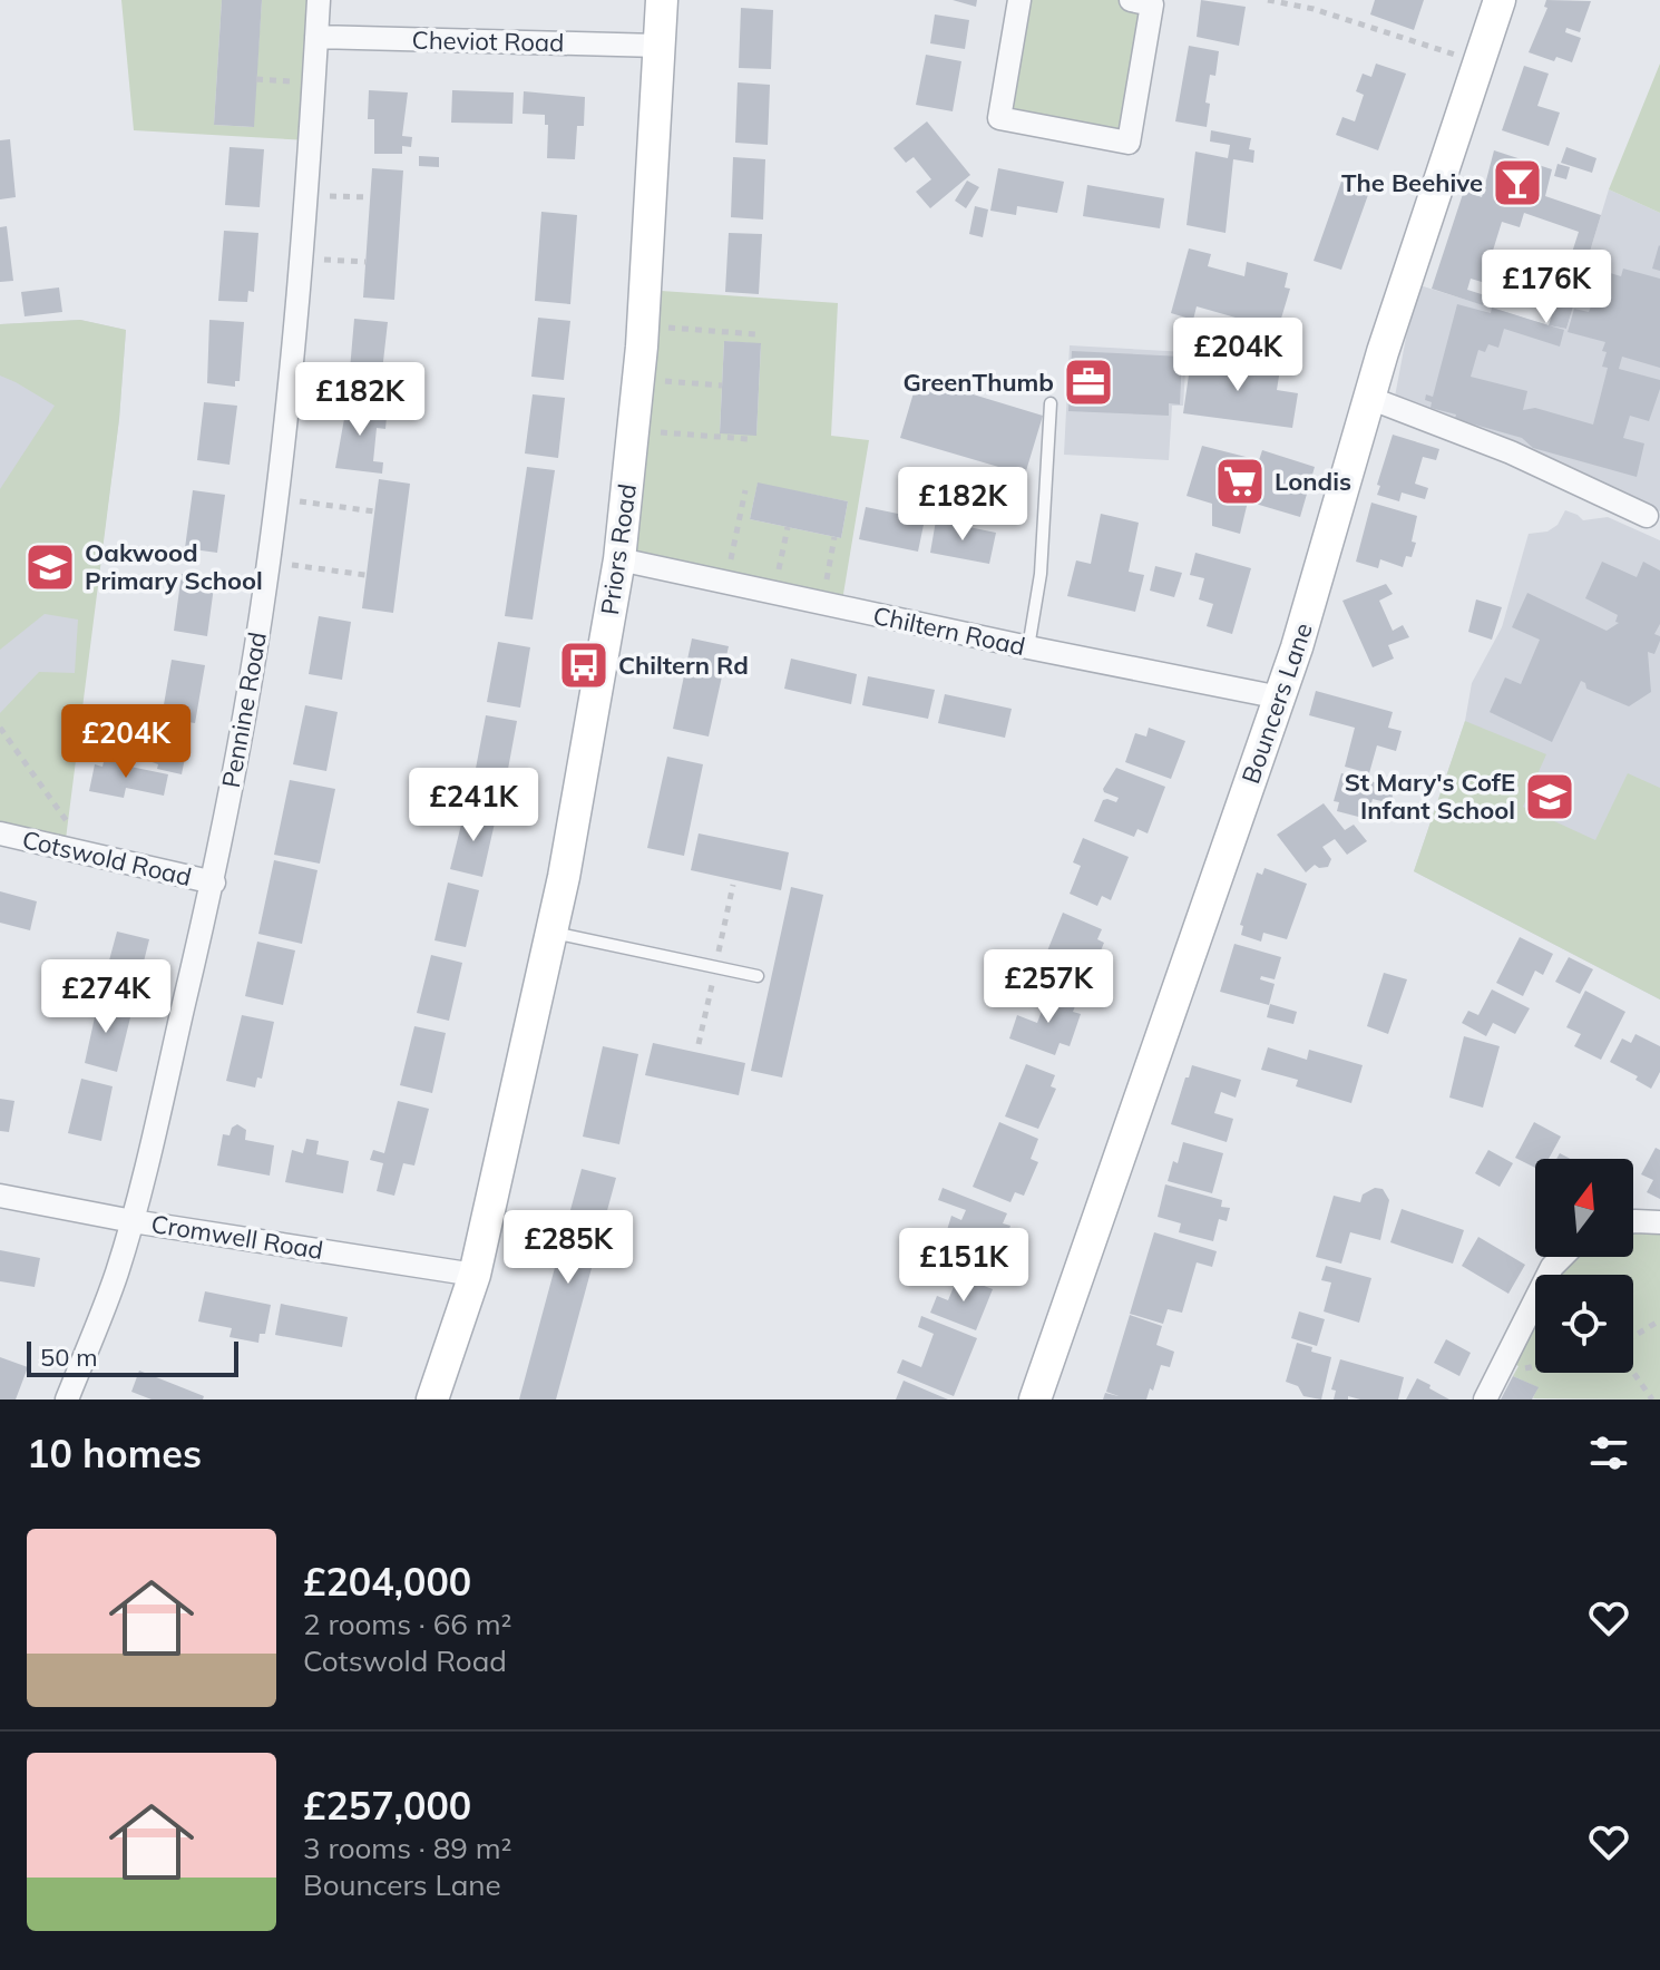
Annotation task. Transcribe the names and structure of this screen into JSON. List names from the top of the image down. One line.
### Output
{"streets":{"street":["Cheviot Road","Priors Road","Chiltern Road","Bouncers Lane","Pennine Road","Cotswold Road","Cromwell Road"]},"crossings":[["Cheviot Road","Priors Road"],["Cheviot Road","Pennine Road"],["Priors Road","Chiltern Road"],["Priors Road","Cromwell Road"],["Chiltern Road","Bouncers Lane"],["Pennine Road","Cotswold Road"],["Pennine Road","Cromwell Road"]],"places":{"bar":["The Beehive"],"office":["GreenThumb"],"supermarket":["Londis"],"school or university":["Oakwood Primary School","St Mary's CofE Infant School"],"bus stop":["Chiltern Rd"]},"scale_bar":"50 m","north":"top","page":{"price":["£176K","£204K","£182K","£182K","£204K","£241K","£257K","£274K","£285K","£151K"],"scale":"50 m","heading":"10 homes","list":[{"name":"£204,000","note":"2 rooms · 66 m² · Cotswold Road"},{"name":"£257,000","note":"3 rooms · 89 m² · Bouncers Lane"}]}}
